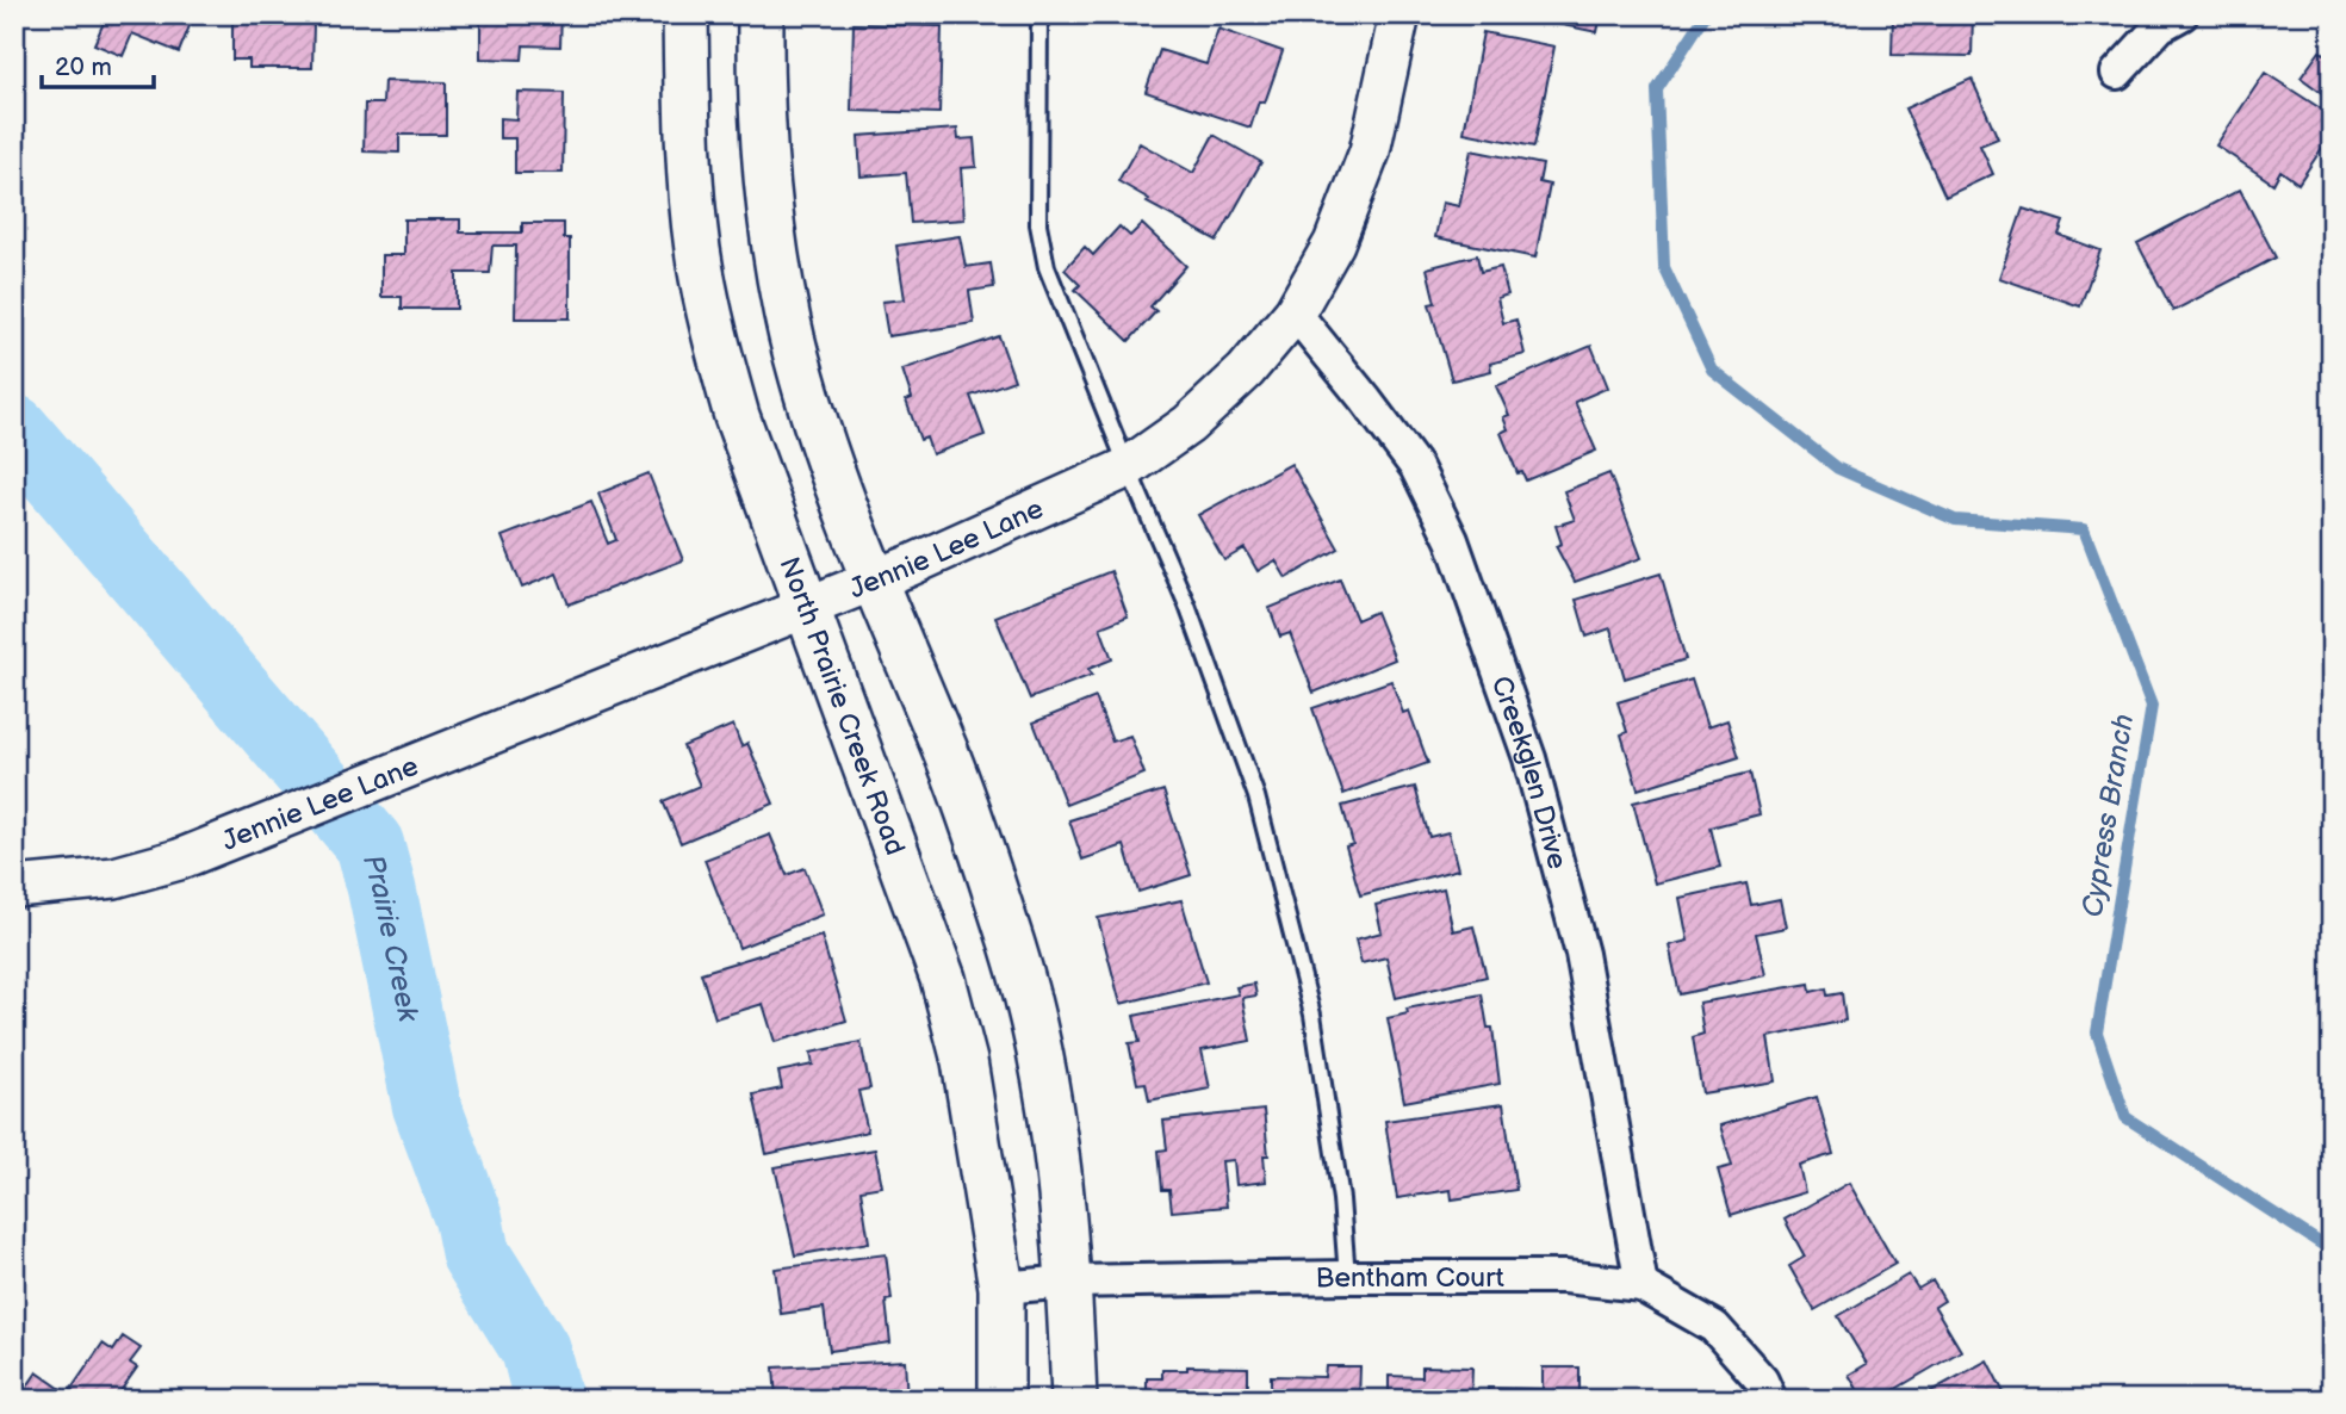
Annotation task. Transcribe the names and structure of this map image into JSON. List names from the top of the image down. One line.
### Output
{"streets":{"main road":["North Prairie Creek Road"],"street":["Jennie Lee Lane","Creekglen Drive","Bentham Court"]},"crossings":[["Jennie Lee Lane","North Prairie Creek Road"],["Jennie Lee Lane","Creekglen Drive"],["North Prairie Creek Road","Bentham Court"],["Creekglen Drive","Bentham Court"]],"water":["Cypress Branch","Prairie Creek"],"scale_bar":"20 m"}
